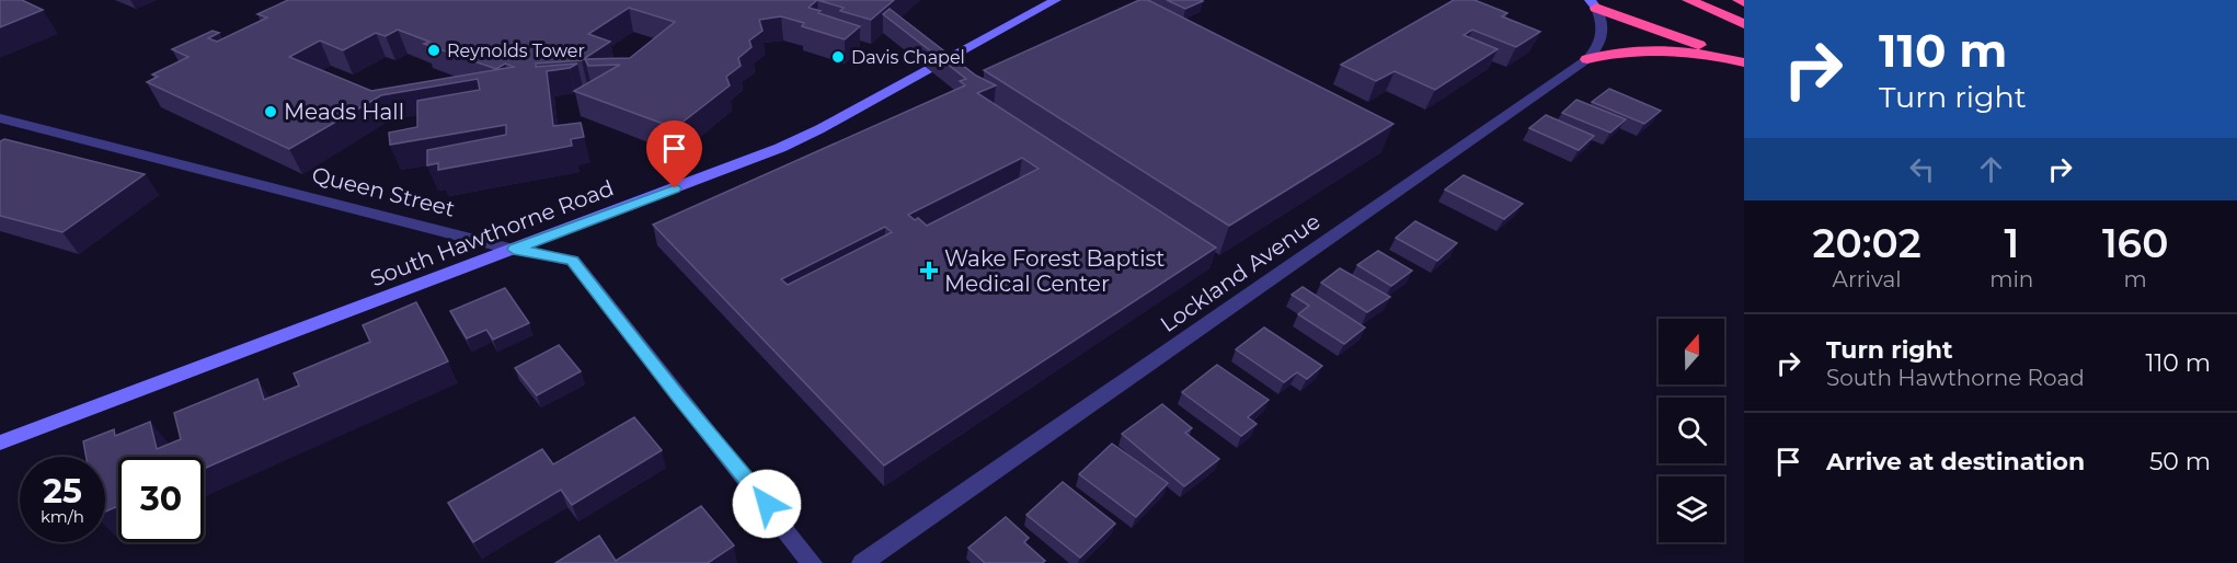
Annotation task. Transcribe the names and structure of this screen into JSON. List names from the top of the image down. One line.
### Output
{"streets":{"main road":["South Hawthorne Road"],"street":["Queen Street","Lockland Avenue"]},"crossings":[["Queen Street","South Hawthorne Road"]],"places":{"other":["Reynolds Tower","Davis Chapel","Meads Hall"],"health":["Wake Forest Baptist Medical Center"]},"north":"top","page":{"turn":["110 m","Turn right"],"eta":["20:02","Arrival","1","min","160","m"],"list":[{"name":"Turn right","note":"South Hawthorne Road","value":"110 m"},{"name":"Arrive at destination","value":"50 m"}],"speed":"25 km/h","limit":"30"}}
